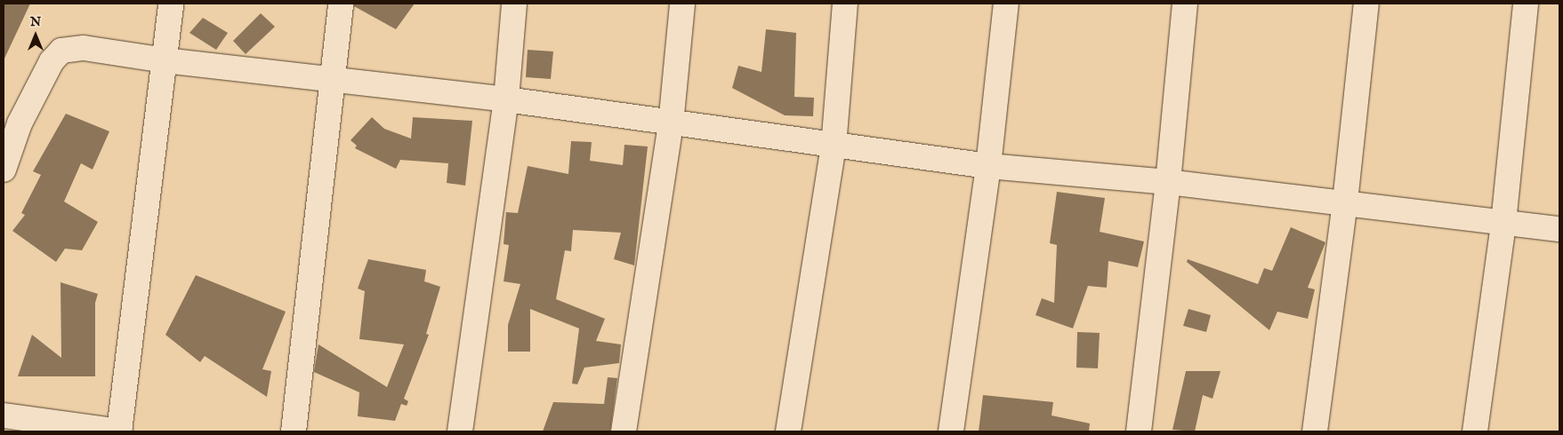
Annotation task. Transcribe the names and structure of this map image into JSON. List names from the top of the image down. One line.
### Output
{"north":"top"}
